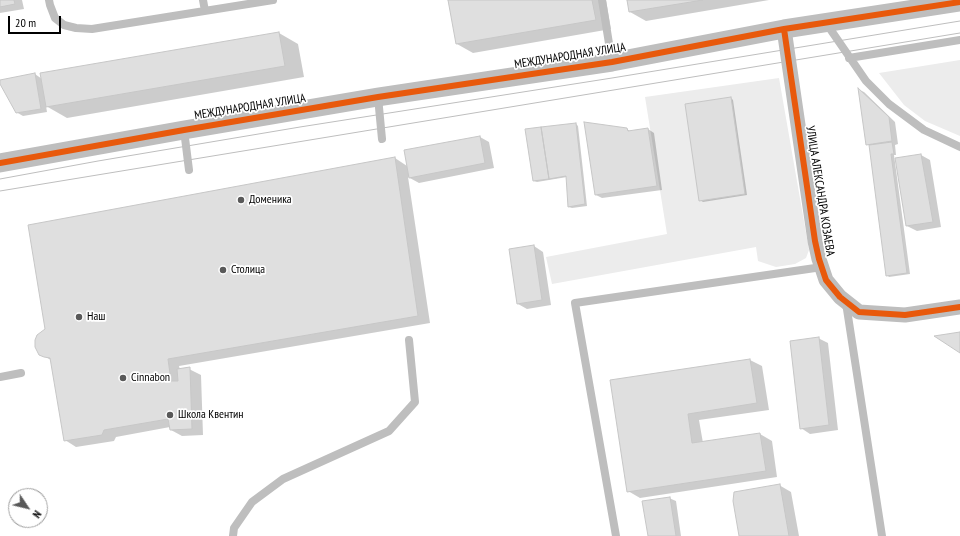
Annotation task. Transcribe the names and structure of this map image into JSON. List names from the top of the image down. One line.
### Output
{"streets":{"street":["МЕЖДУНАРОДНАЯ УЛИЦА","УЛИЦА АЛЕКСАНДРА КОЗАЕВА"]},"crossings":[["МЕЖДУНАРОДНАЯ УЛИЦА","УЛИЦА АЛЕКСАНДРА КОЗАЕВА"]],"places":["Доменика","Столица","Наш","Cinnabon","Школа Квентин"],"scale_bar":"20 m","north":"bottom right"}
